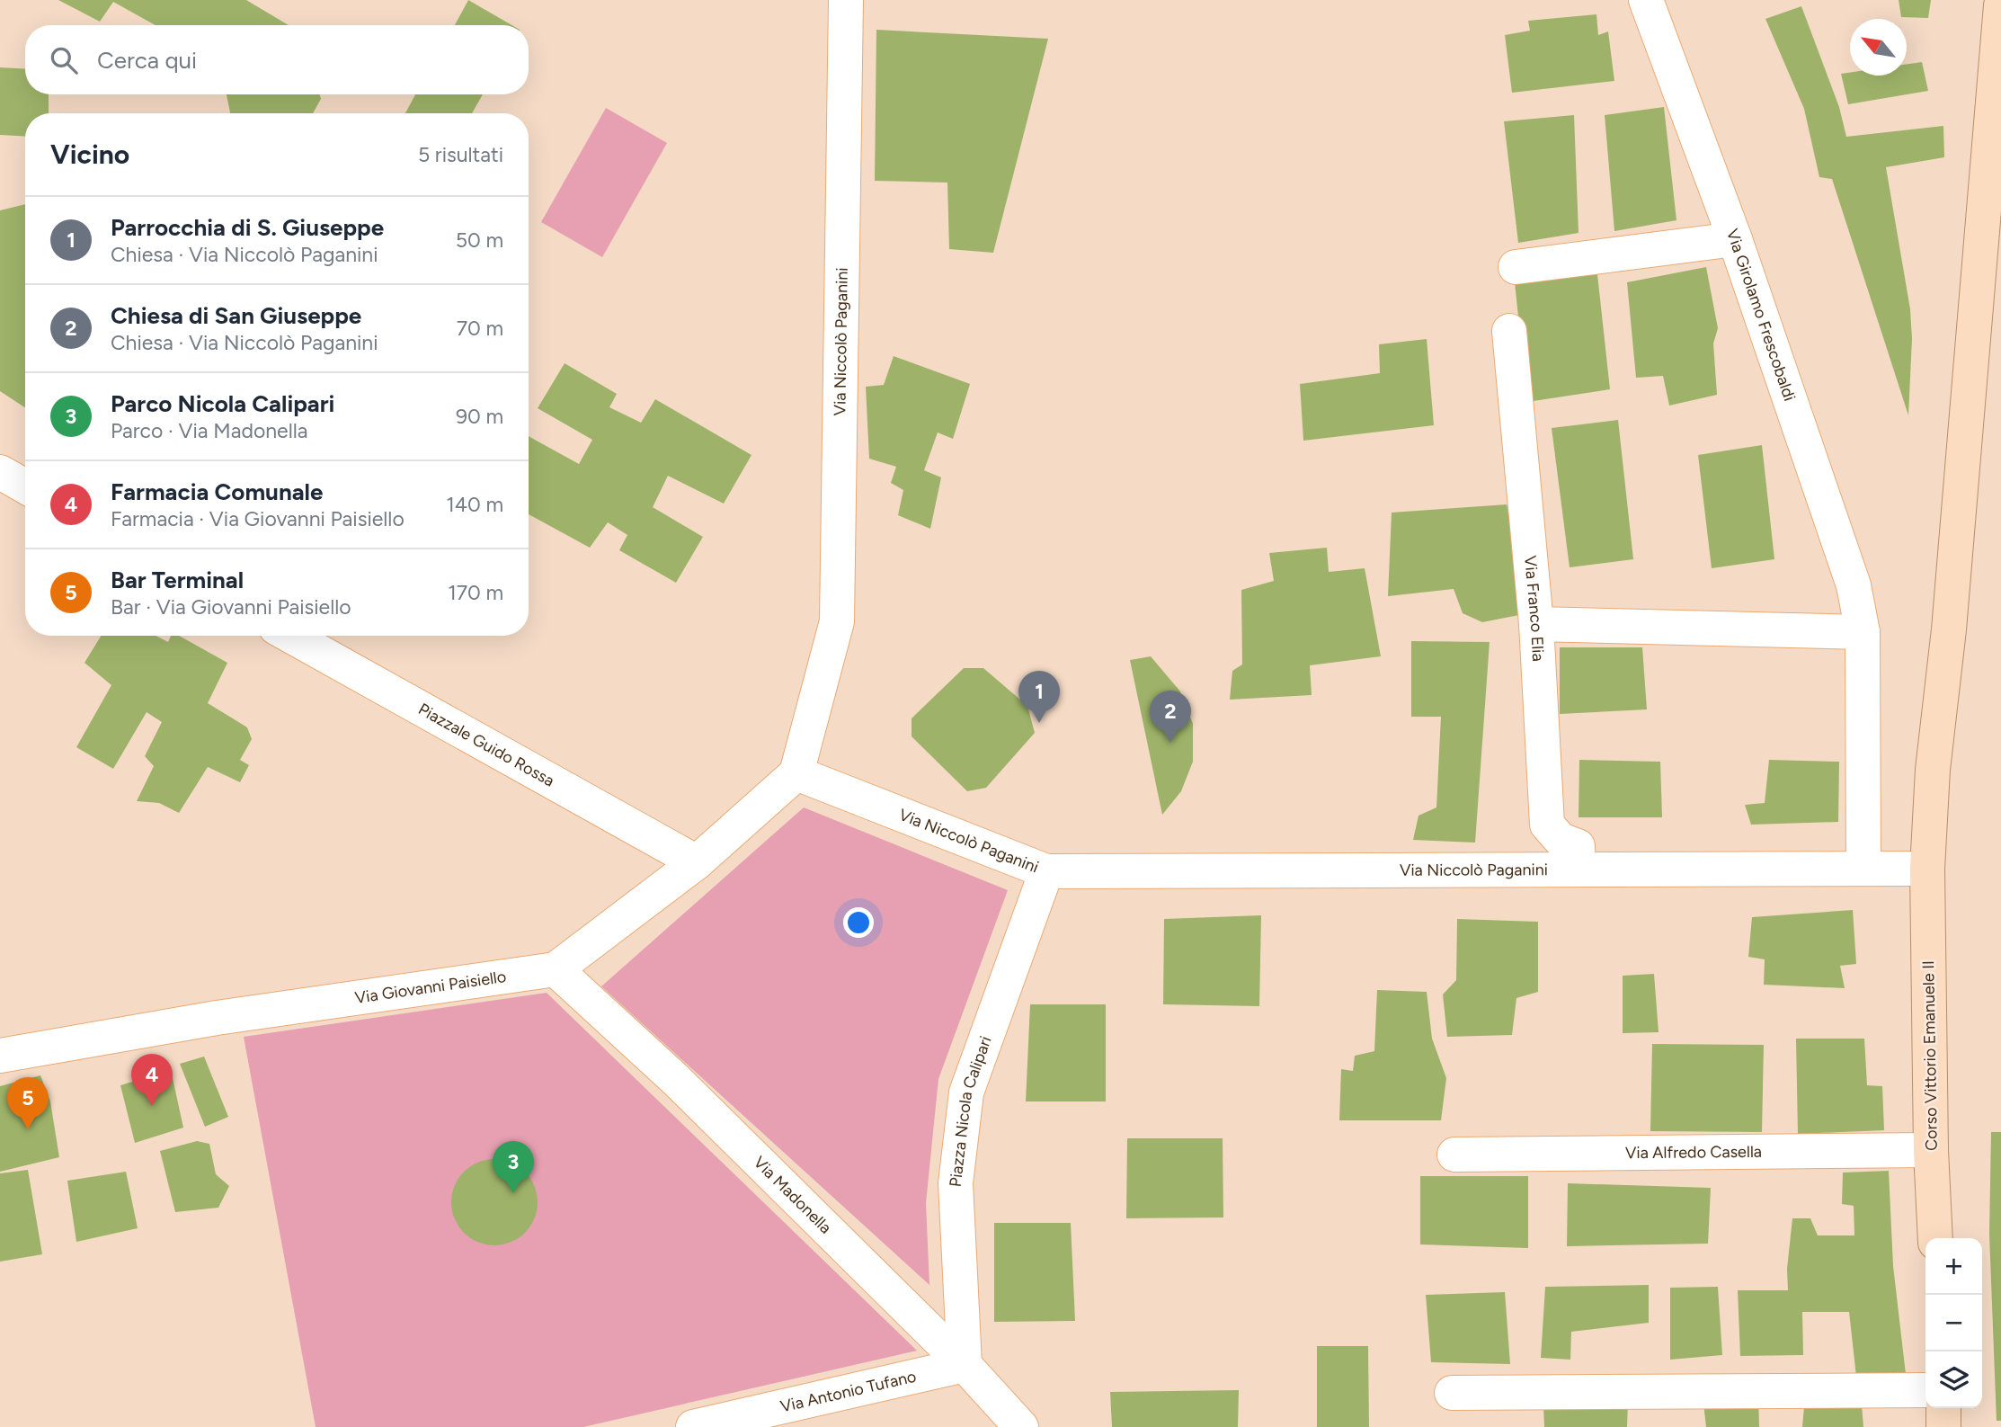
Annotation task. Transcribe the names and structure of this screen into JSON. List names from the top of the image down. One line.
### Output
{"streets":{"main road":["Corso Vittorio Emanuele II"],"street":["Via Girolamo Frescobaldi","Via Niccolò Paganini","Via Franco Elia","Piazzale Guido Rossa","Via Giovanni Paisiello","Piazza Nicola Calipari","Via Alfredo Casella","Via Madonella","Via Antonio Tufano"]},"crossings":[["Via Girolamo Frescobaldi","Via Niccolò Paganini"],["Via Niccolò Paganini","Via Franco Elia"],["Via Niccolò Paganini","Via Giovanni Paisiello"],["Via Niccolò Paganini","Corso Vittorio Emanuele II"],["Via Niccolò Paganini","Piazza Nicola Calipari"],["Piazzale Guido Rossa","Via Giovanni Paisiello"],["Via Giovanni Paisiello","Via Madonella"],["Corso Vittorio Emanuele II","Via Alfredo Casella"],["Piazza Nicola Calipari","Via Madonella"],["Piazza Nicola Calipari","Via Antonio Tufano"],["Via Madonella","Via Antonio Tufano"]],"north":"top left","page":{"search":"Cerca qui","heading":["Vicino","5 risultati"],"list":[{"mark":"1","name":"Parrocchia di S. Giuseppe","note":"Chiesa · Via Niccolò Paganini","value":"50 m"},{"mark":"2","name":"Chiesa di San Giuseppe","note":"Chiesa · Via Niccolò Paganini","value":"70 m"},{"mark":"3","name":"Parco Nicola Calipari","note":"Parco · Via Madonella","value":"90 m"},{"mark":"4","name":"Farmacia Comunale","note":"Farmacia · Via Giovanni Paisiello","value":"140 m"},{"mark":"5","name":"Bar Terminal","note":"Bar · Via Giovanni Paisiello","value":"170 m"}],"pins":["1","2","4","5","3"],"map_buttons":["+","−"]}}
